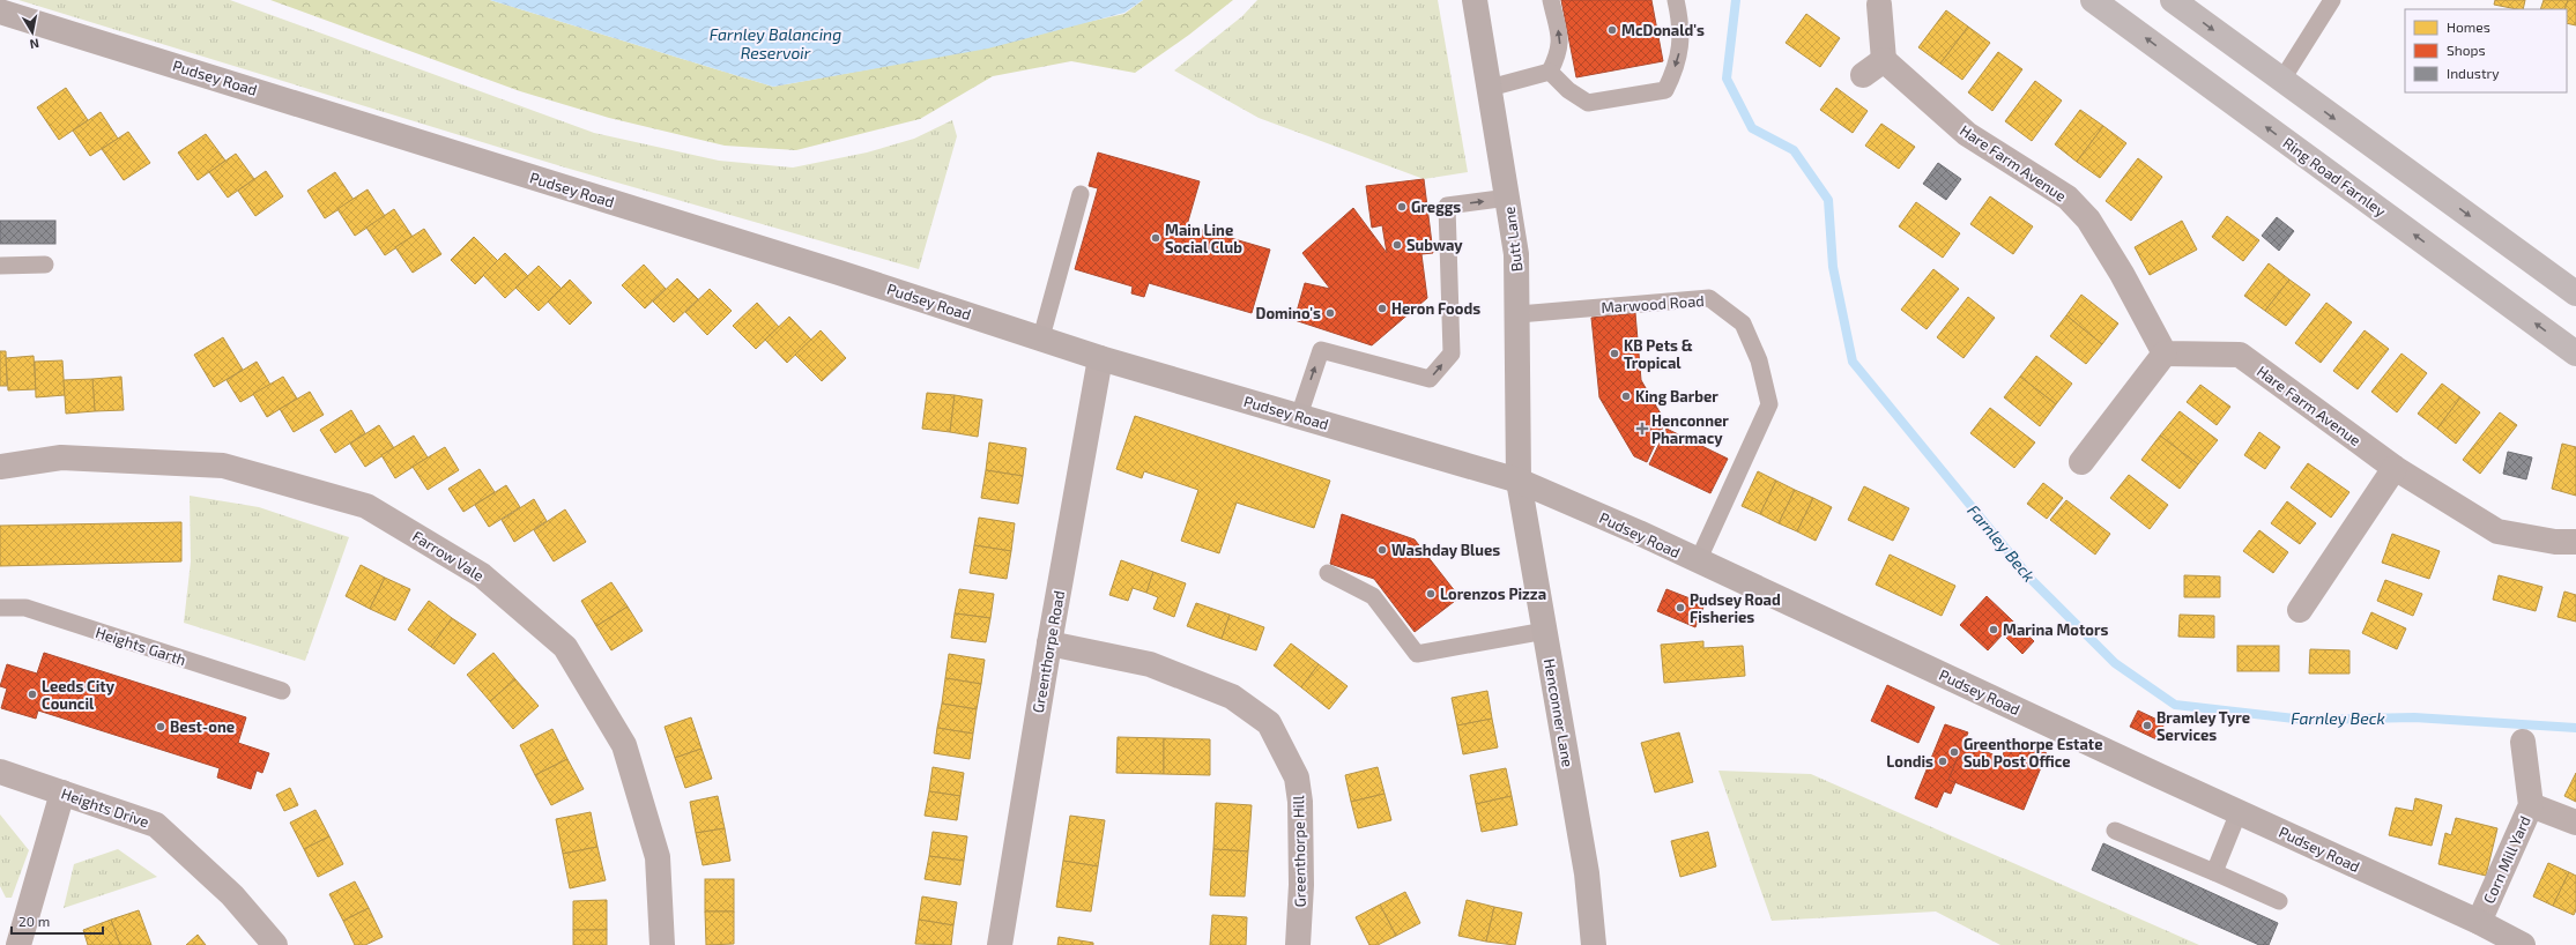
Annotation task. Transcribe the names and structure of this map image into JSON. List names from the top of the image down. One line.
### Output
{"streets":{"highway":["Ring Road Farnley"],"main road":["Pudsey Road","Butt Lane","Henconner Lane"],"street":["Hare Farm Avenue","Farrow Vale","Greenthorpe Road","Heights Drive","Greenthorpe Hill","Corn Mill Yard"],"lane":["Marwood Road","Heights Garth"]},"crossings":[["Pudsey Road","Butt Lane"],["Pudsey Road","Marwood Road"],["Pudsey Road","Greenthorpe Road"],["Pudsey Road","Henconner Lane"],["Pudsey Road","Corn Mill Yard"],["Butt Lane","Marwood Road"],["Butt Lane","Henconner Lane"],["Greenthorpe Road","Greenthorpe Hill"]],"water":["Farnley Balancing Reservoir","Farnley Beck"],"places":{"other":["McDonald's","Greggs","Main Line Social Club","Subway","Heron Foods","Domino's","KB Pets & Tropical","King Barber","Washday Blues","Lorenzos Pizza","Pudsey Road Fisheries","Marina Motors","Leeds City Council","Bramley Tyre Services","Best-one","Greenthorpe Estate Sub Post Office","Londis"],"health":["Henconner Pharmacy"]},"legend":["Homes","Shops","Industry"],"scale_bar":"20 m","north":"bottom"}
